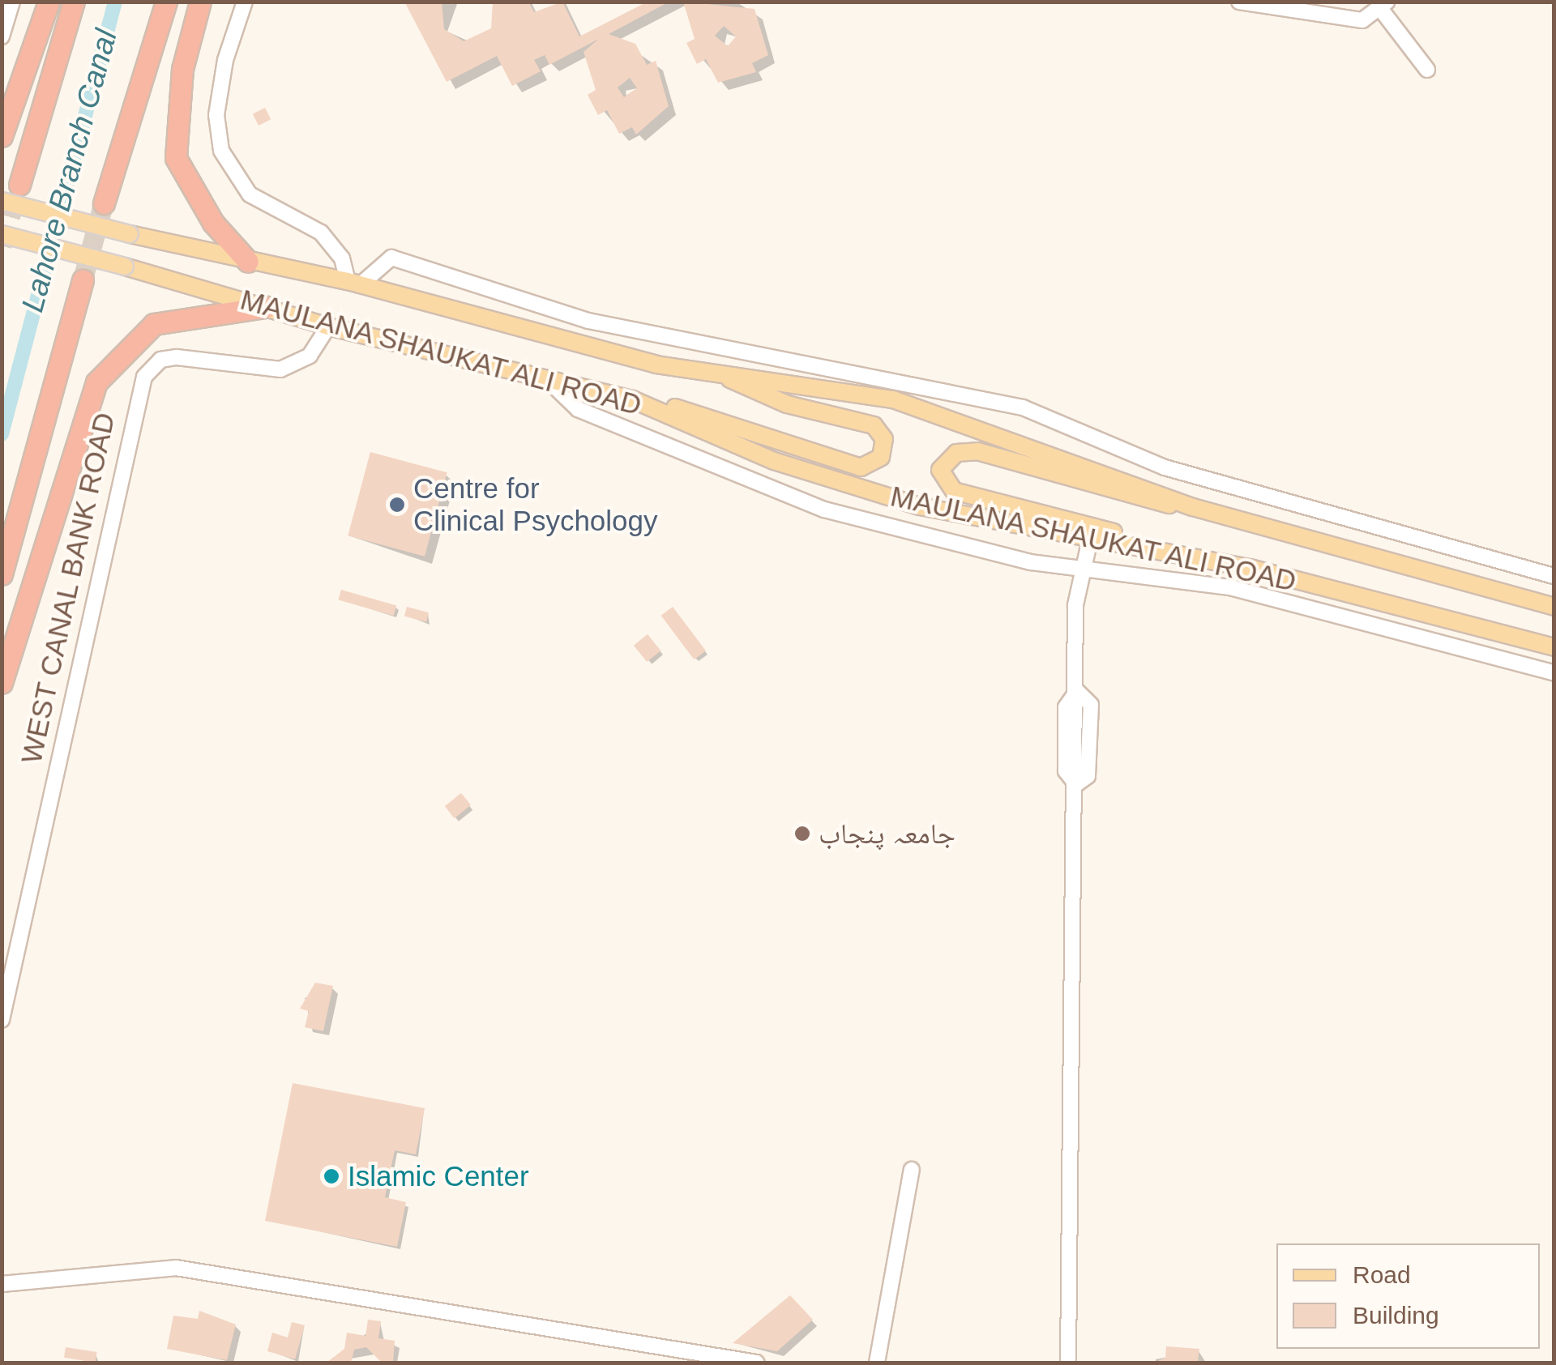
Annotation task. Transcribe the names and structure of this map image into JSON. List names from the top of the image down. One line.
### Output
{"streets":{"highway":["WEST CANAL BANK ROAD"],"main road":["MAULANA SHAUKAT ALI ROAD"]},"crossings":[["MAULANA SHAUKAT ALI ROAD","WEST CANAL BANK ROAD"]],"water":["Lahore Branch Canal"],"places":["Centre for Clinical Psychology","جامعہ پنجاب","Islamic Center"],"legend":["Road","Building"]}
